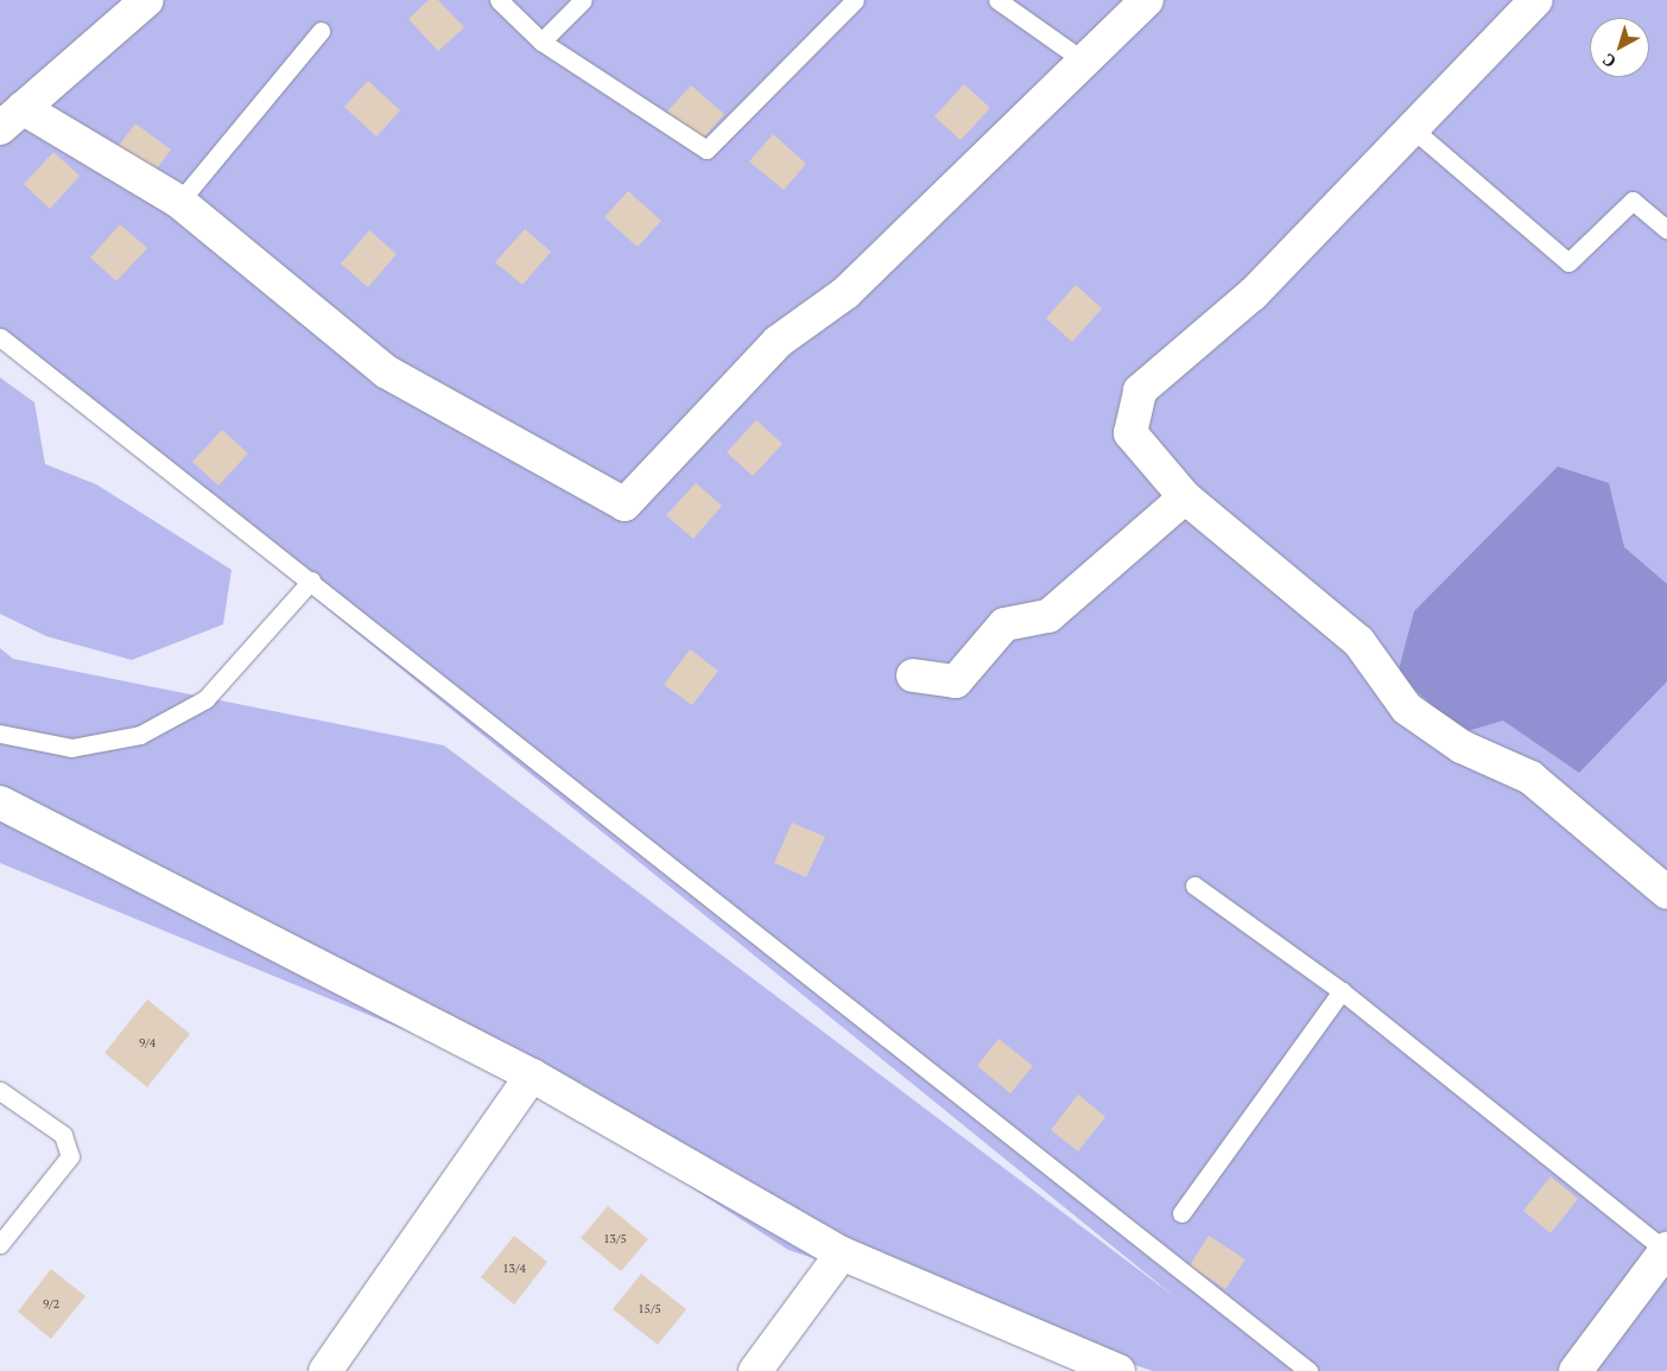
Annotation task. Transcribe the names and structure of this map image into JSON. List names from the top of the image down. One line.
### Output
{"house_numbers":["9/4","13/5","13/4","9/2","15/5"],"north":"bottom left"}
